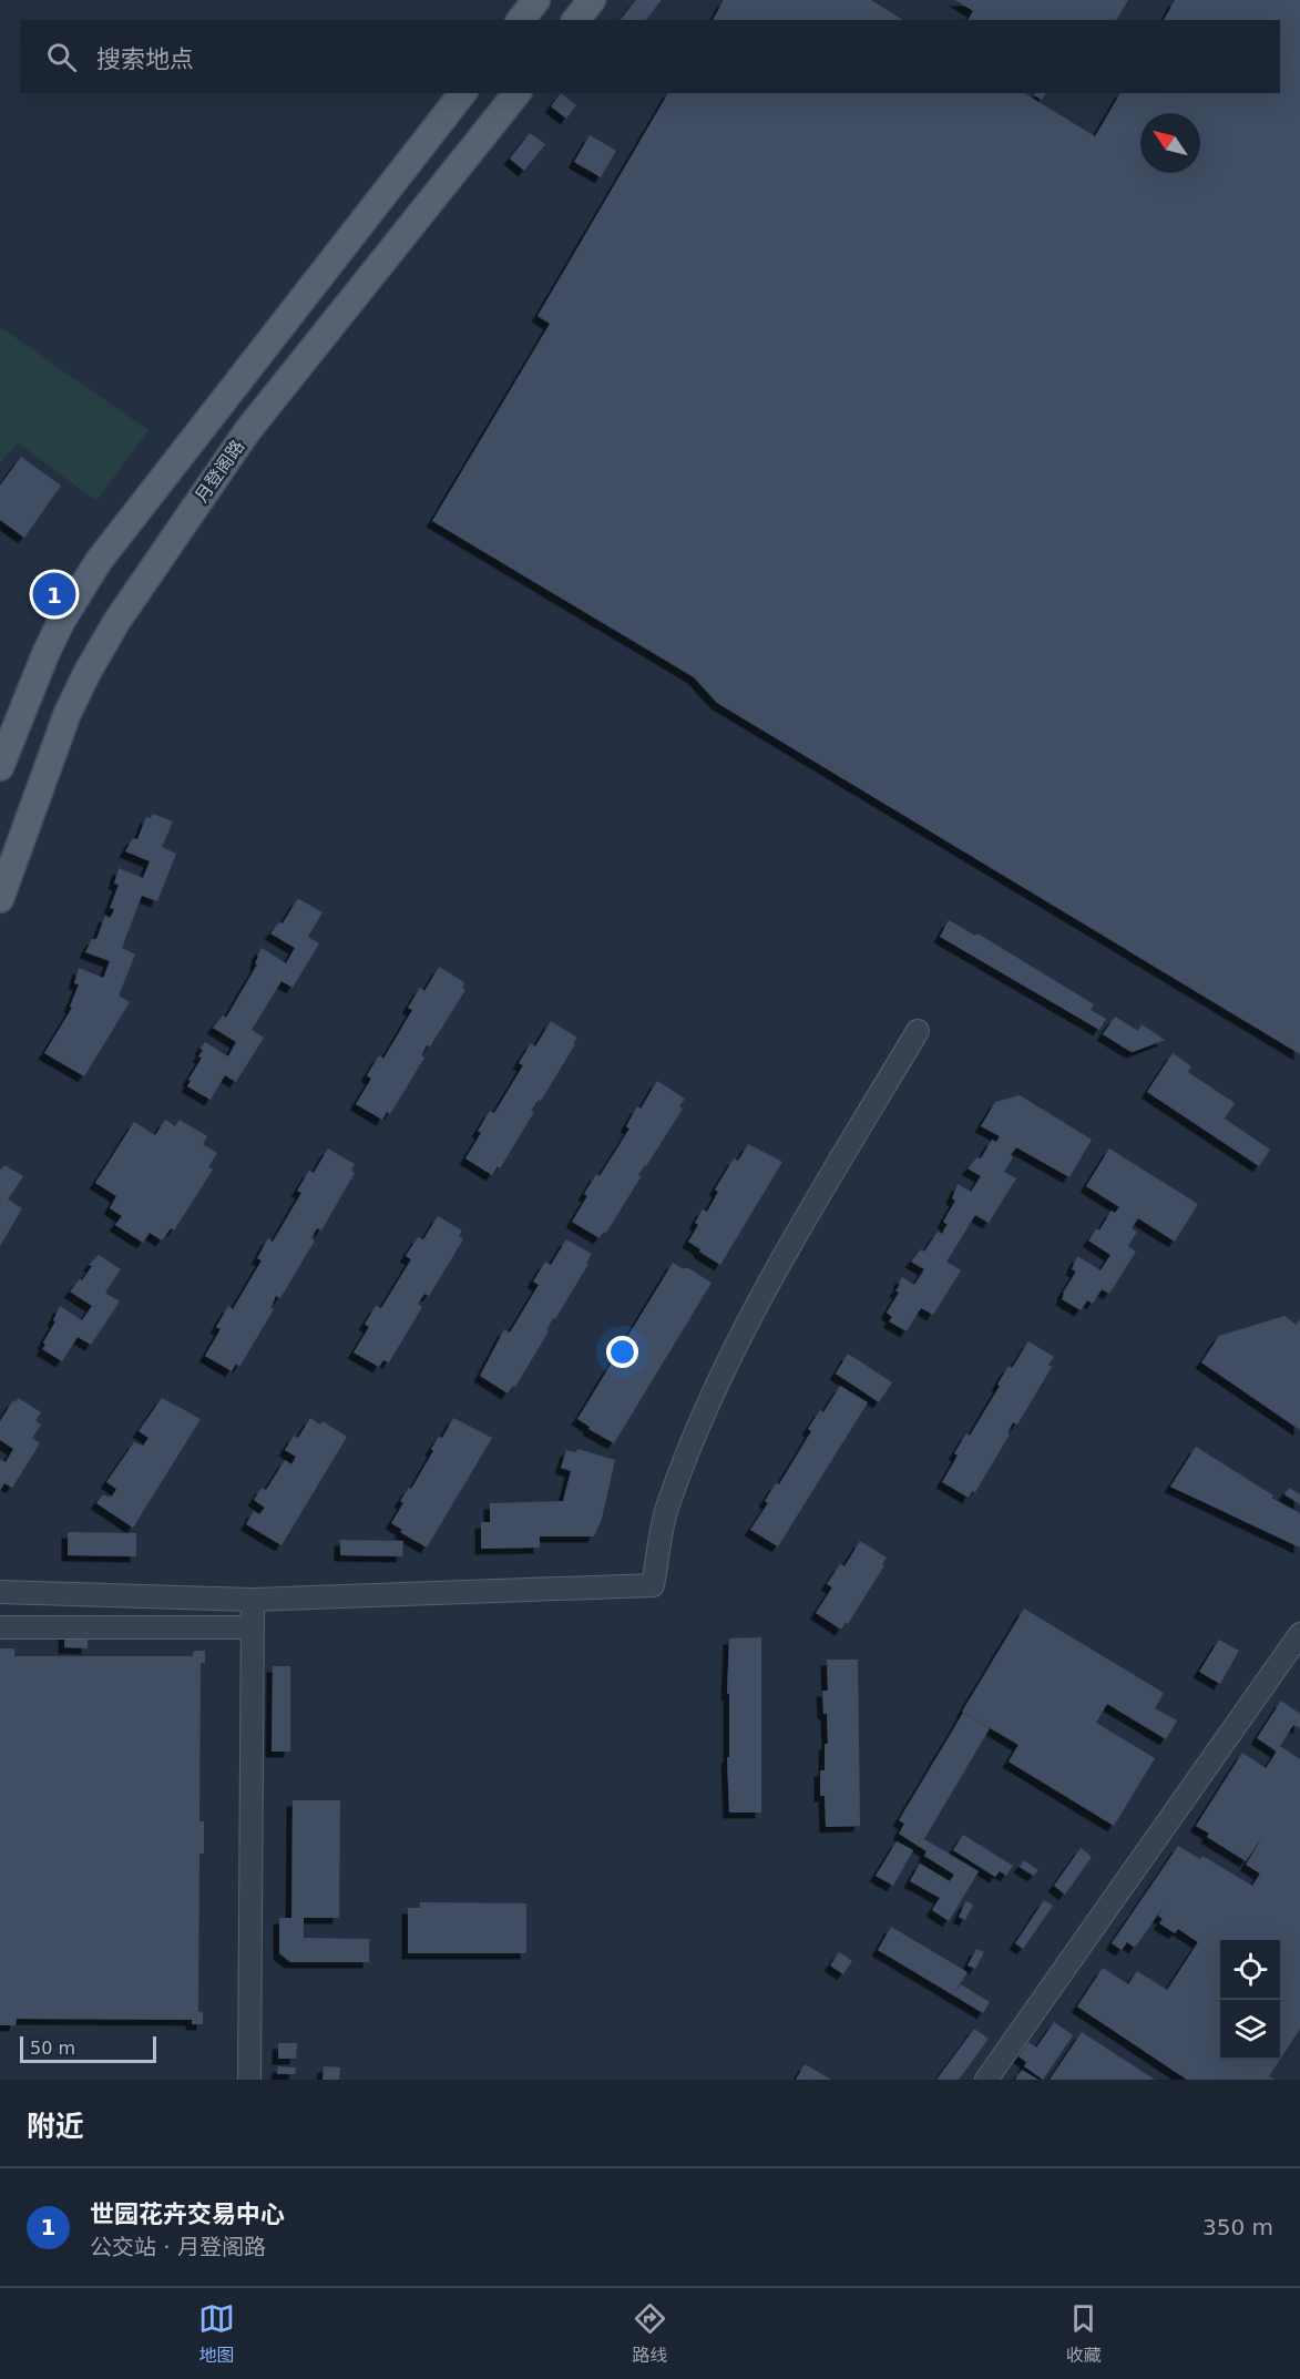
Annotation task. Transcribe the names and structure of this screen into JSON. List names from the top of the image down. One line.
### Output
{"streets":{"main road":["月登阁路"]},"scale_bar":"50 m","north":"top left","page":{"search":"搜索地点","pins":"1","scale":"50 m","heading":"附近","list":[{"mark":"1","name":"世园花卉交易中心","note":"公交站 · 月登阁路","value":"350 m"}],"nav":["地图","路线","收藏"]}}
